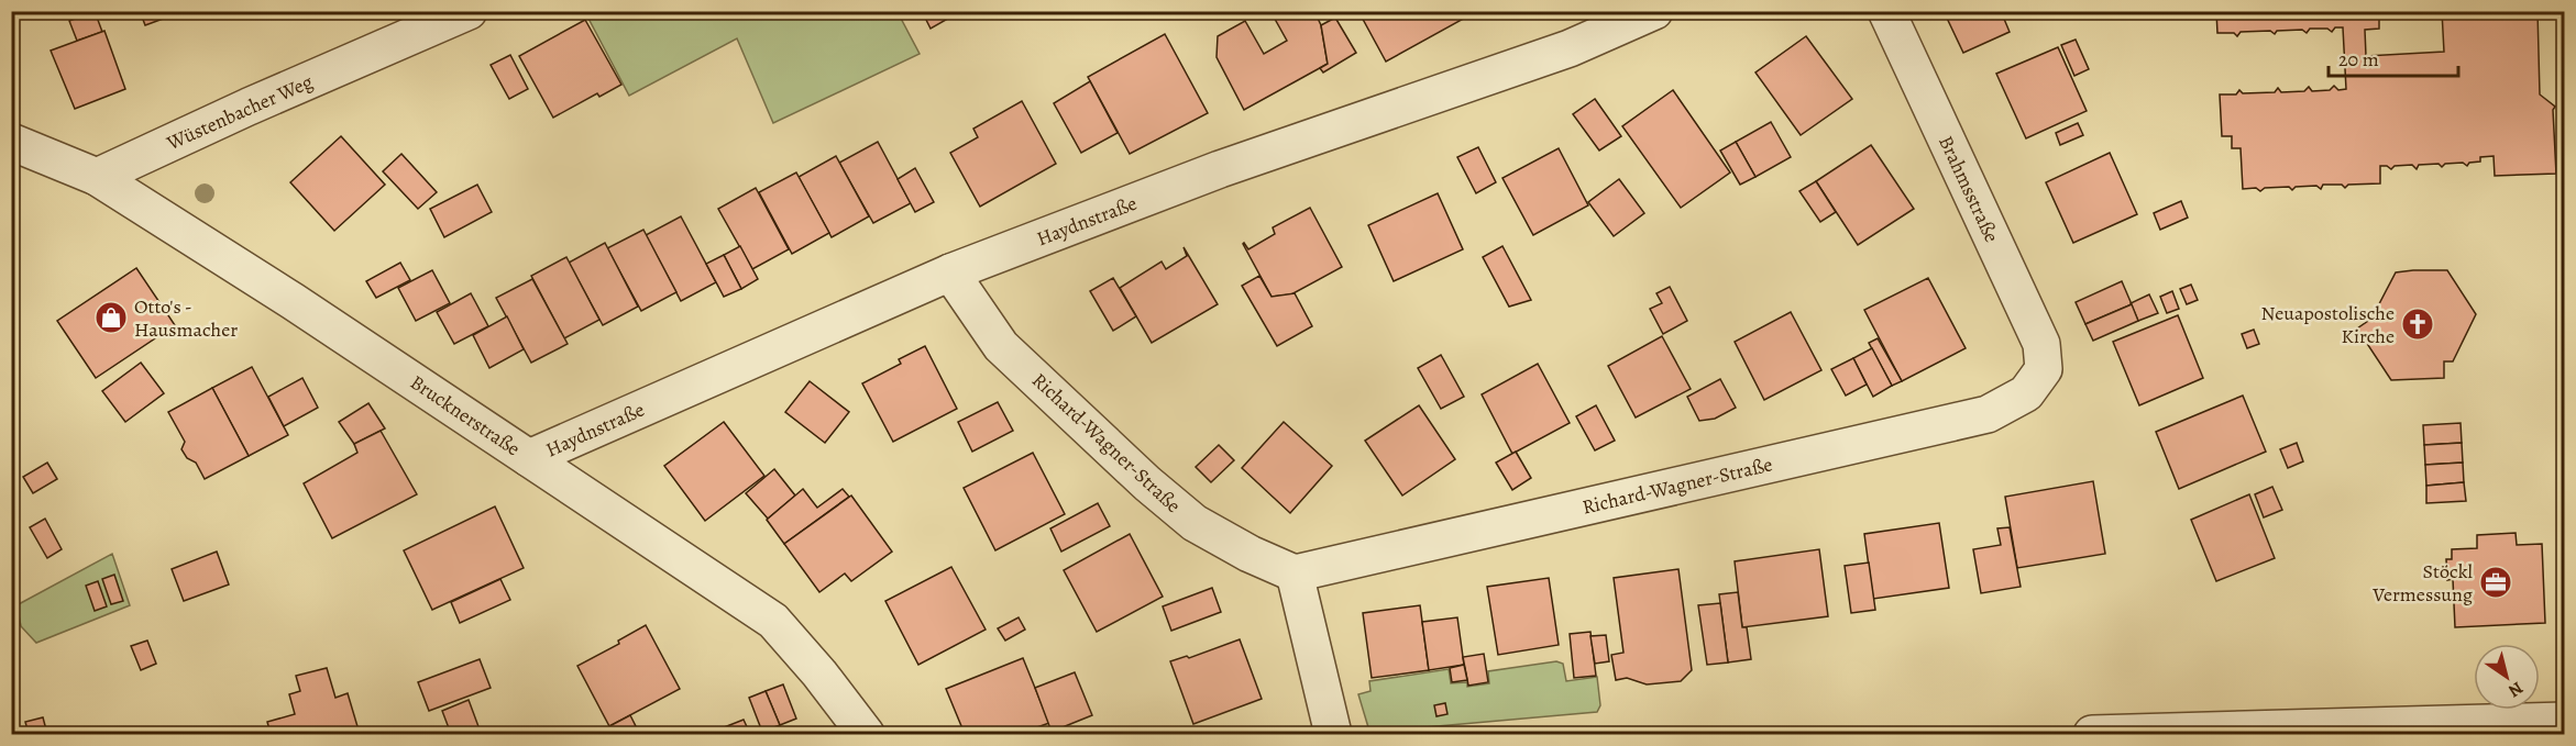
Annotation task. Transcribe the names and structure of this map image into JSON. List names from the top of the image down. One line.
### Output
{"streets":{"street":["Wüstenbacher Weg","Brahmsstraße","Haydnstraße","Brucknerstraße","Richard-Wagner-Straße"]},"crossings":[["Wüstenbacher Weg","Brucknerstraße"],["Brahmsstraße","Richard-Wagner-Straße"],["Haydnstraße","Brucknerstraße"],["Haydnstraße","Richard-Wagner-Straße"]],"places":{"shop":["Otto's - Hausmacher"],"church":["Neuapostolische Kirche"],"office":["Stöckl Vermessung"]},"scale_bar":"20 m","north":"bottom right"}
